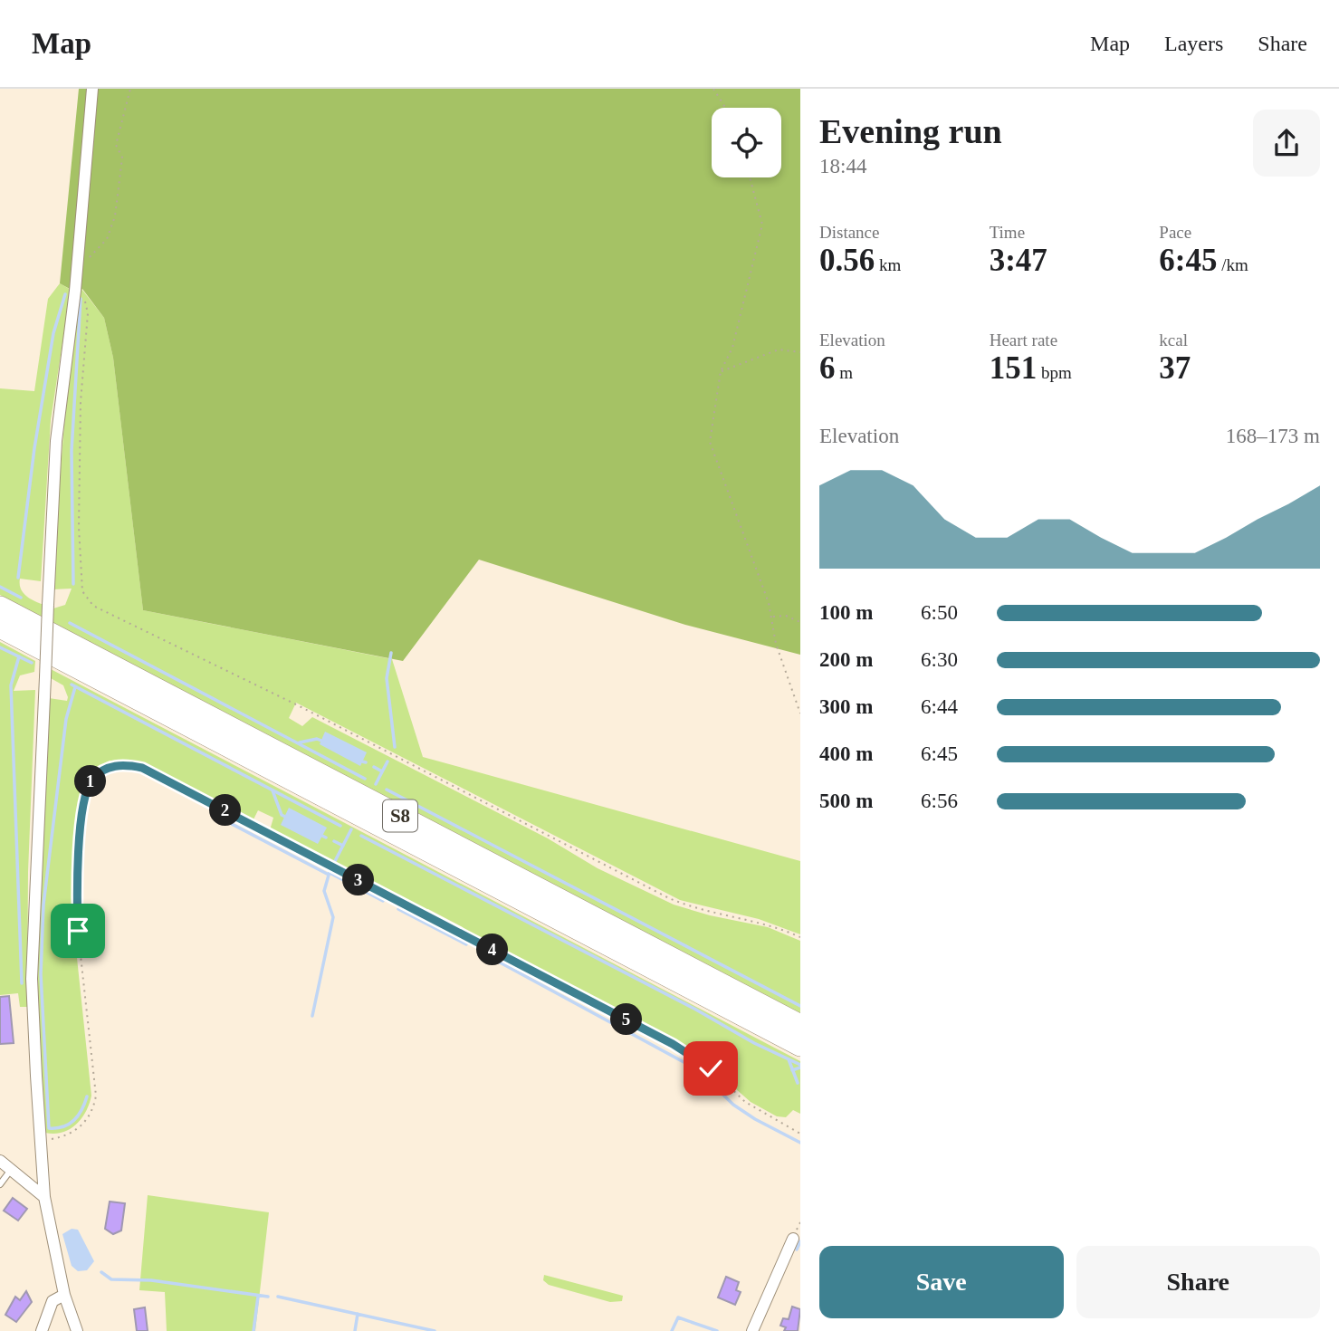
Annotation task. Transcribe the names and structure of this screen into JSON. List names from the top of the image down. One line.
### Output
{"streets":{"highway":["S8"]},"page":{"header":"Map","nav":["Map","Layers","Share"],"heading":["Evening run","18:44"],"stats":[["Distance","0.56 km"],["Time","3:47"],["Pace","6:45 /km"],["Elevation","6 m"],["Heart rate","151 bpm"],["kcal","37"]],"chart":["Elevation","168–173 m"],"list":[{"name":"100 m","note":"6:50"},{"name":"200 m","note":"6:30"},{"name":"300 m","note":"6:44"},{"name":"400 m","note":"6:45"},{"name":"500 m","note":"6:56"}],"pins":["1","2","3","4","5"],"buttons":["Save","Share"]}}
